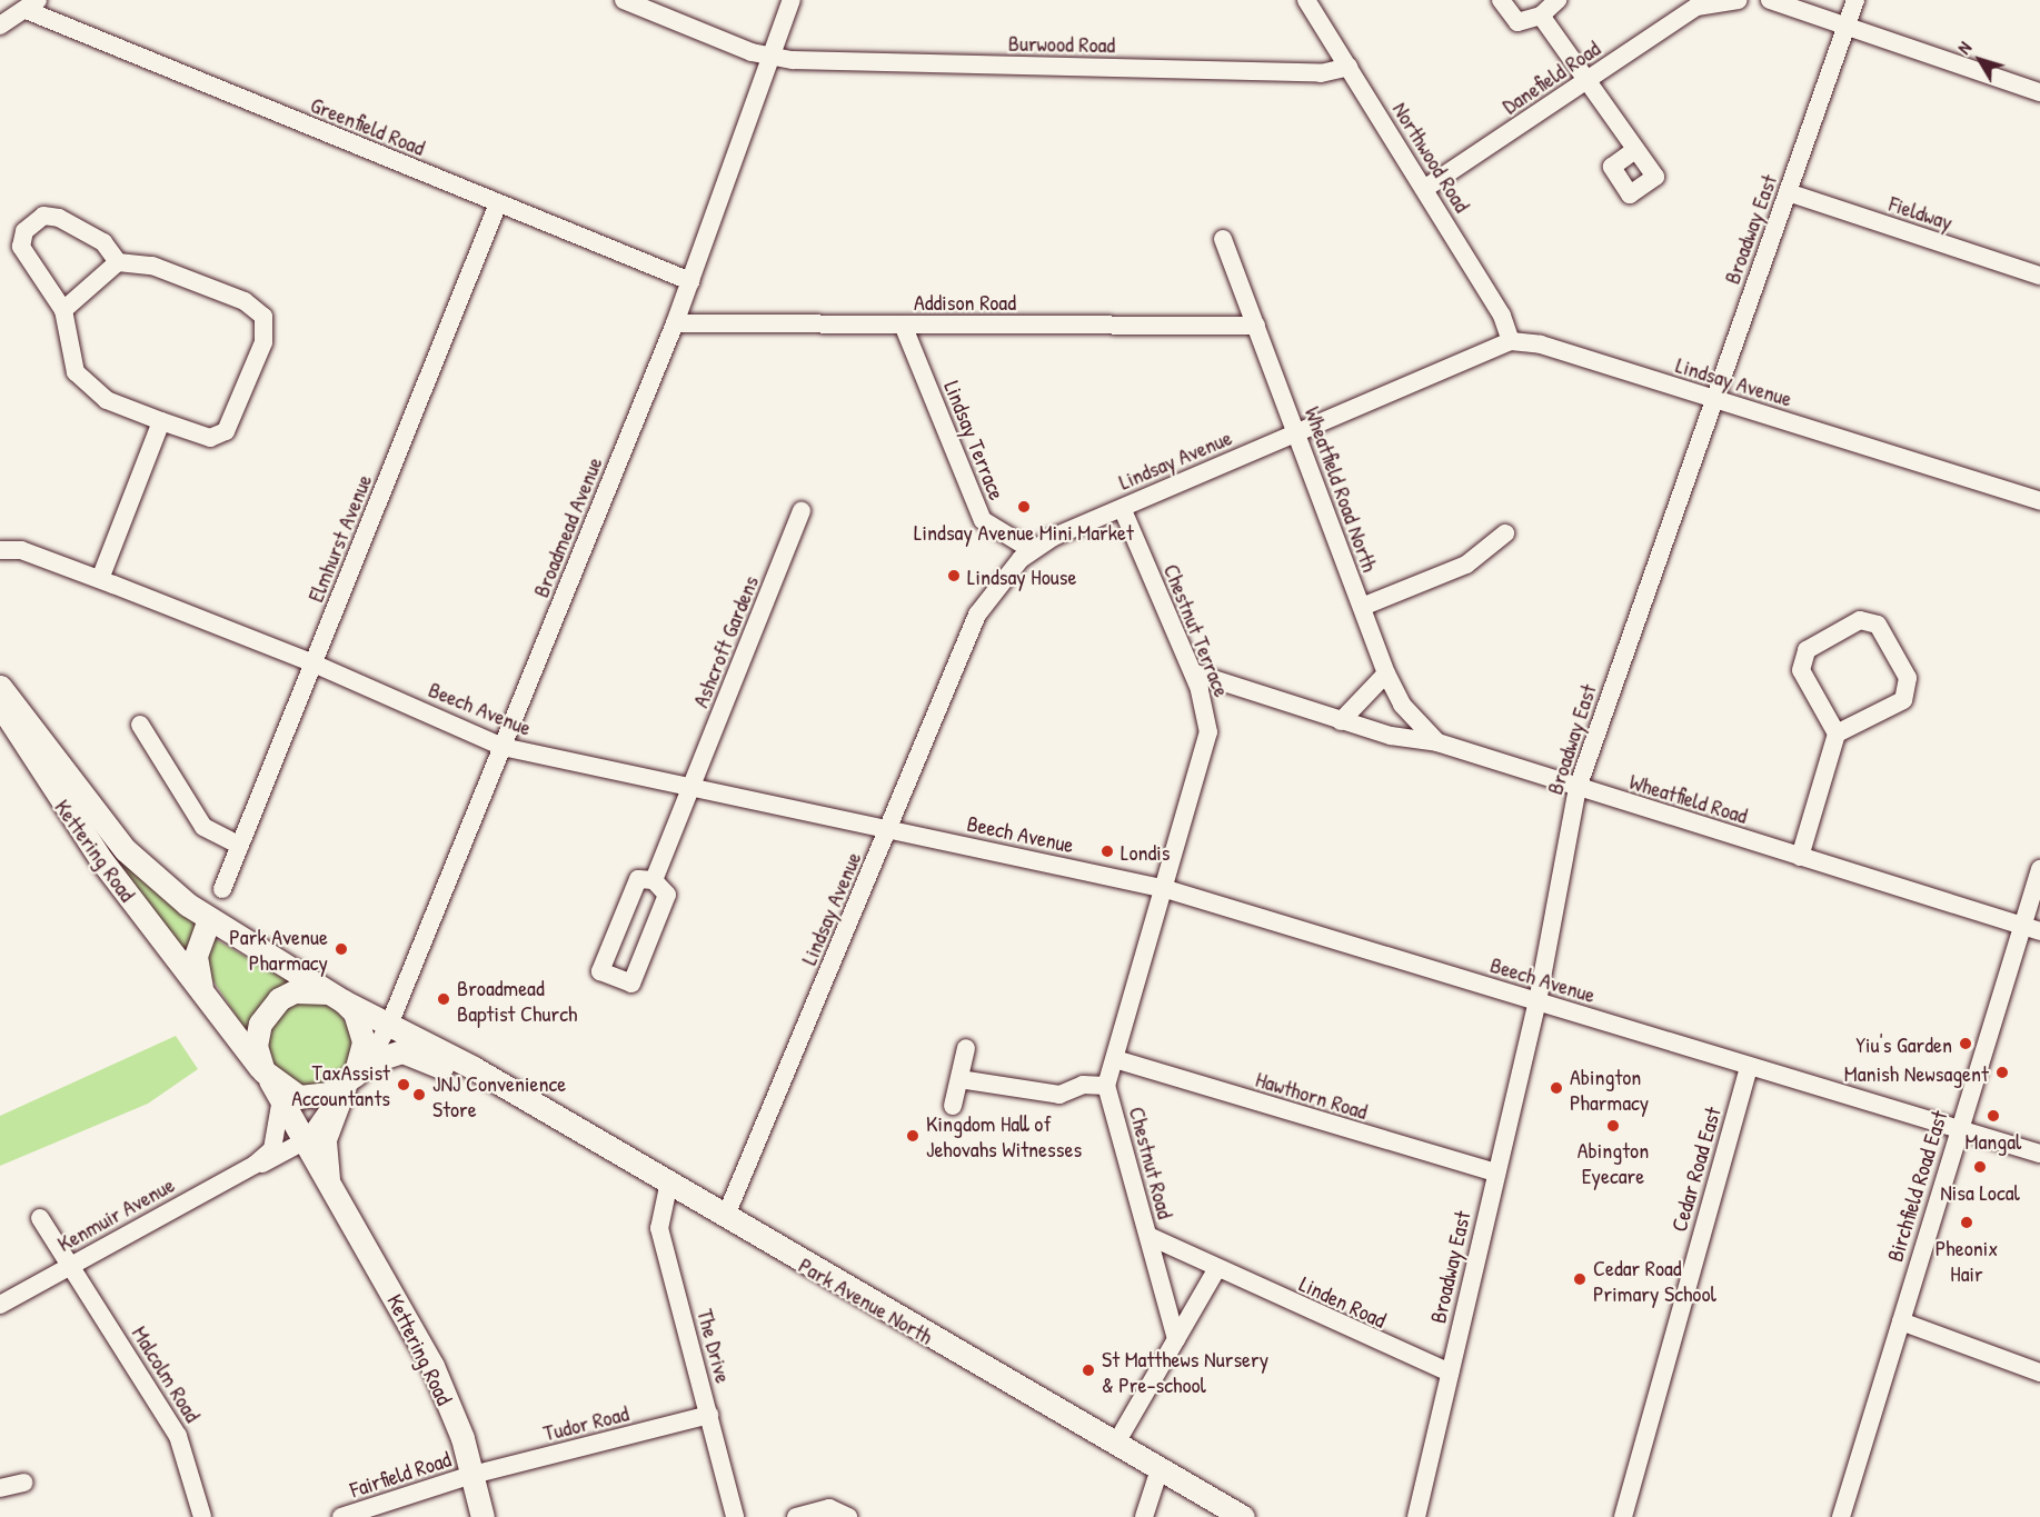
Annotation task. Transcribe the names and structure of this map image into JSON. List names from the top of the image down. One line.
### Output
{"streets":{"main road":["Kettering Road","Park Avenue North"],"street":["Burwood Road","Danefield Road","Greenfield Road","Northwood Road","Fieldway","Broadway East","Addison Road","Lindsay Avenue","Lindsay Terrace","Wheatfield Road North","Broadmead Avenue","Elmhurst Avenue","Chestnut Terrace","Ashcroft Gardens","Beech Avenue","Wheatfield Road","Hawthorn Road","Chestnut Road","Cedar Road East","Birchfield Road East","Kenmuir Avenue","Linden Road","The Drive","Malcolm Road","Tudor Road","Fairfield Road"]},"crossings":[["Burwood Road","Northwood Road"],["Burwood Road","Broadmead Avenue"],["Danefield Road","Northwood Road"],["Greenfield Road","Broadmead Avenue"],["Greenfield Road","Elmhurst Avenue"],["Northwood Road","Lindsay Avenue"],["Fieldway","Broadway East"],["Broadway East","Lindsay Avenue"],["Broadway East","Beech Avenue"],["Broadway East","Wheatfield Road"],["Broadway East","Hawthorn Road"],["Broadway East","Linden Road"],["Addison Road","Lindsay Terrace"],["Addison Road","Wheatfield Road North"],["Addison Road","Broadmead Avenue"],["Lindsay Avenue","Lindsay Terrace"],["Lindsay Avenue","Wheatfield Road North"],["Lindsay Avenue","Chestnut Terrace"],["Lindsay Avenue","Beech Avenue"],["Lindsay Avenue","Park Avenue North"],["Wheatfield Road North","Wheatfield Road"],["Broadmead Avenue","Beech Avenue"],["Broadmead Avenue","Kettering Road"],["Broadmead Avenue","Kenmuir Avenue"],["Broadmead Avenue","Park Avenue North"],["Elmhurst Avenue","Beech Avenue"],["Chestnut Terrace","Beech Avenue"],["Chestnut Terrace","Wheatfield Road"],["Chestnut Terrace","Chestnut Road"],["Ashcroft Gardens","Beech Avenue"],["Beech Avenue","Chestnut Road"],["Beech Avenue","Cedar Road East"],["Beech Avenue","Birchfield Road East"],["Wheatfield Road","Birchfield Road East"],["Kettering Road","Kenmuir Avenue"],["Kettering Road","Park Avenue North"],["Kettering Road","Tudor Road"],["Kettering Road","Fairfield Road"],["Hawthorn Road","Chestnut Road"],["Chestnut Road","Linden Road"],["Kenmuir Avenue","Park Avenue North"],["Kenmuir Avenue","Malcolm Road"],["Park Avenue North","The Drive"],["The Drive","Tudor Road"],["Tudor Road","Fairfield Road"]],"places":["Lindsay Avenue Mini Market","Lindsay House","Londis","Park Avenue Pharmacy","Broadmead Baptist Church","Yiu's Garden","Manish Newsagent","TaxAssist Accountants","Abington Pharmacy","JNJ Convenience Store","Mangal","Abington Eyecare","Kingdom Hall of Jehovahs Witnesses","Nisa Local","Pheonix Hair","Cedar Road Primary School","St Matthews Nursery & Pre-school"],"north":"top left"}
